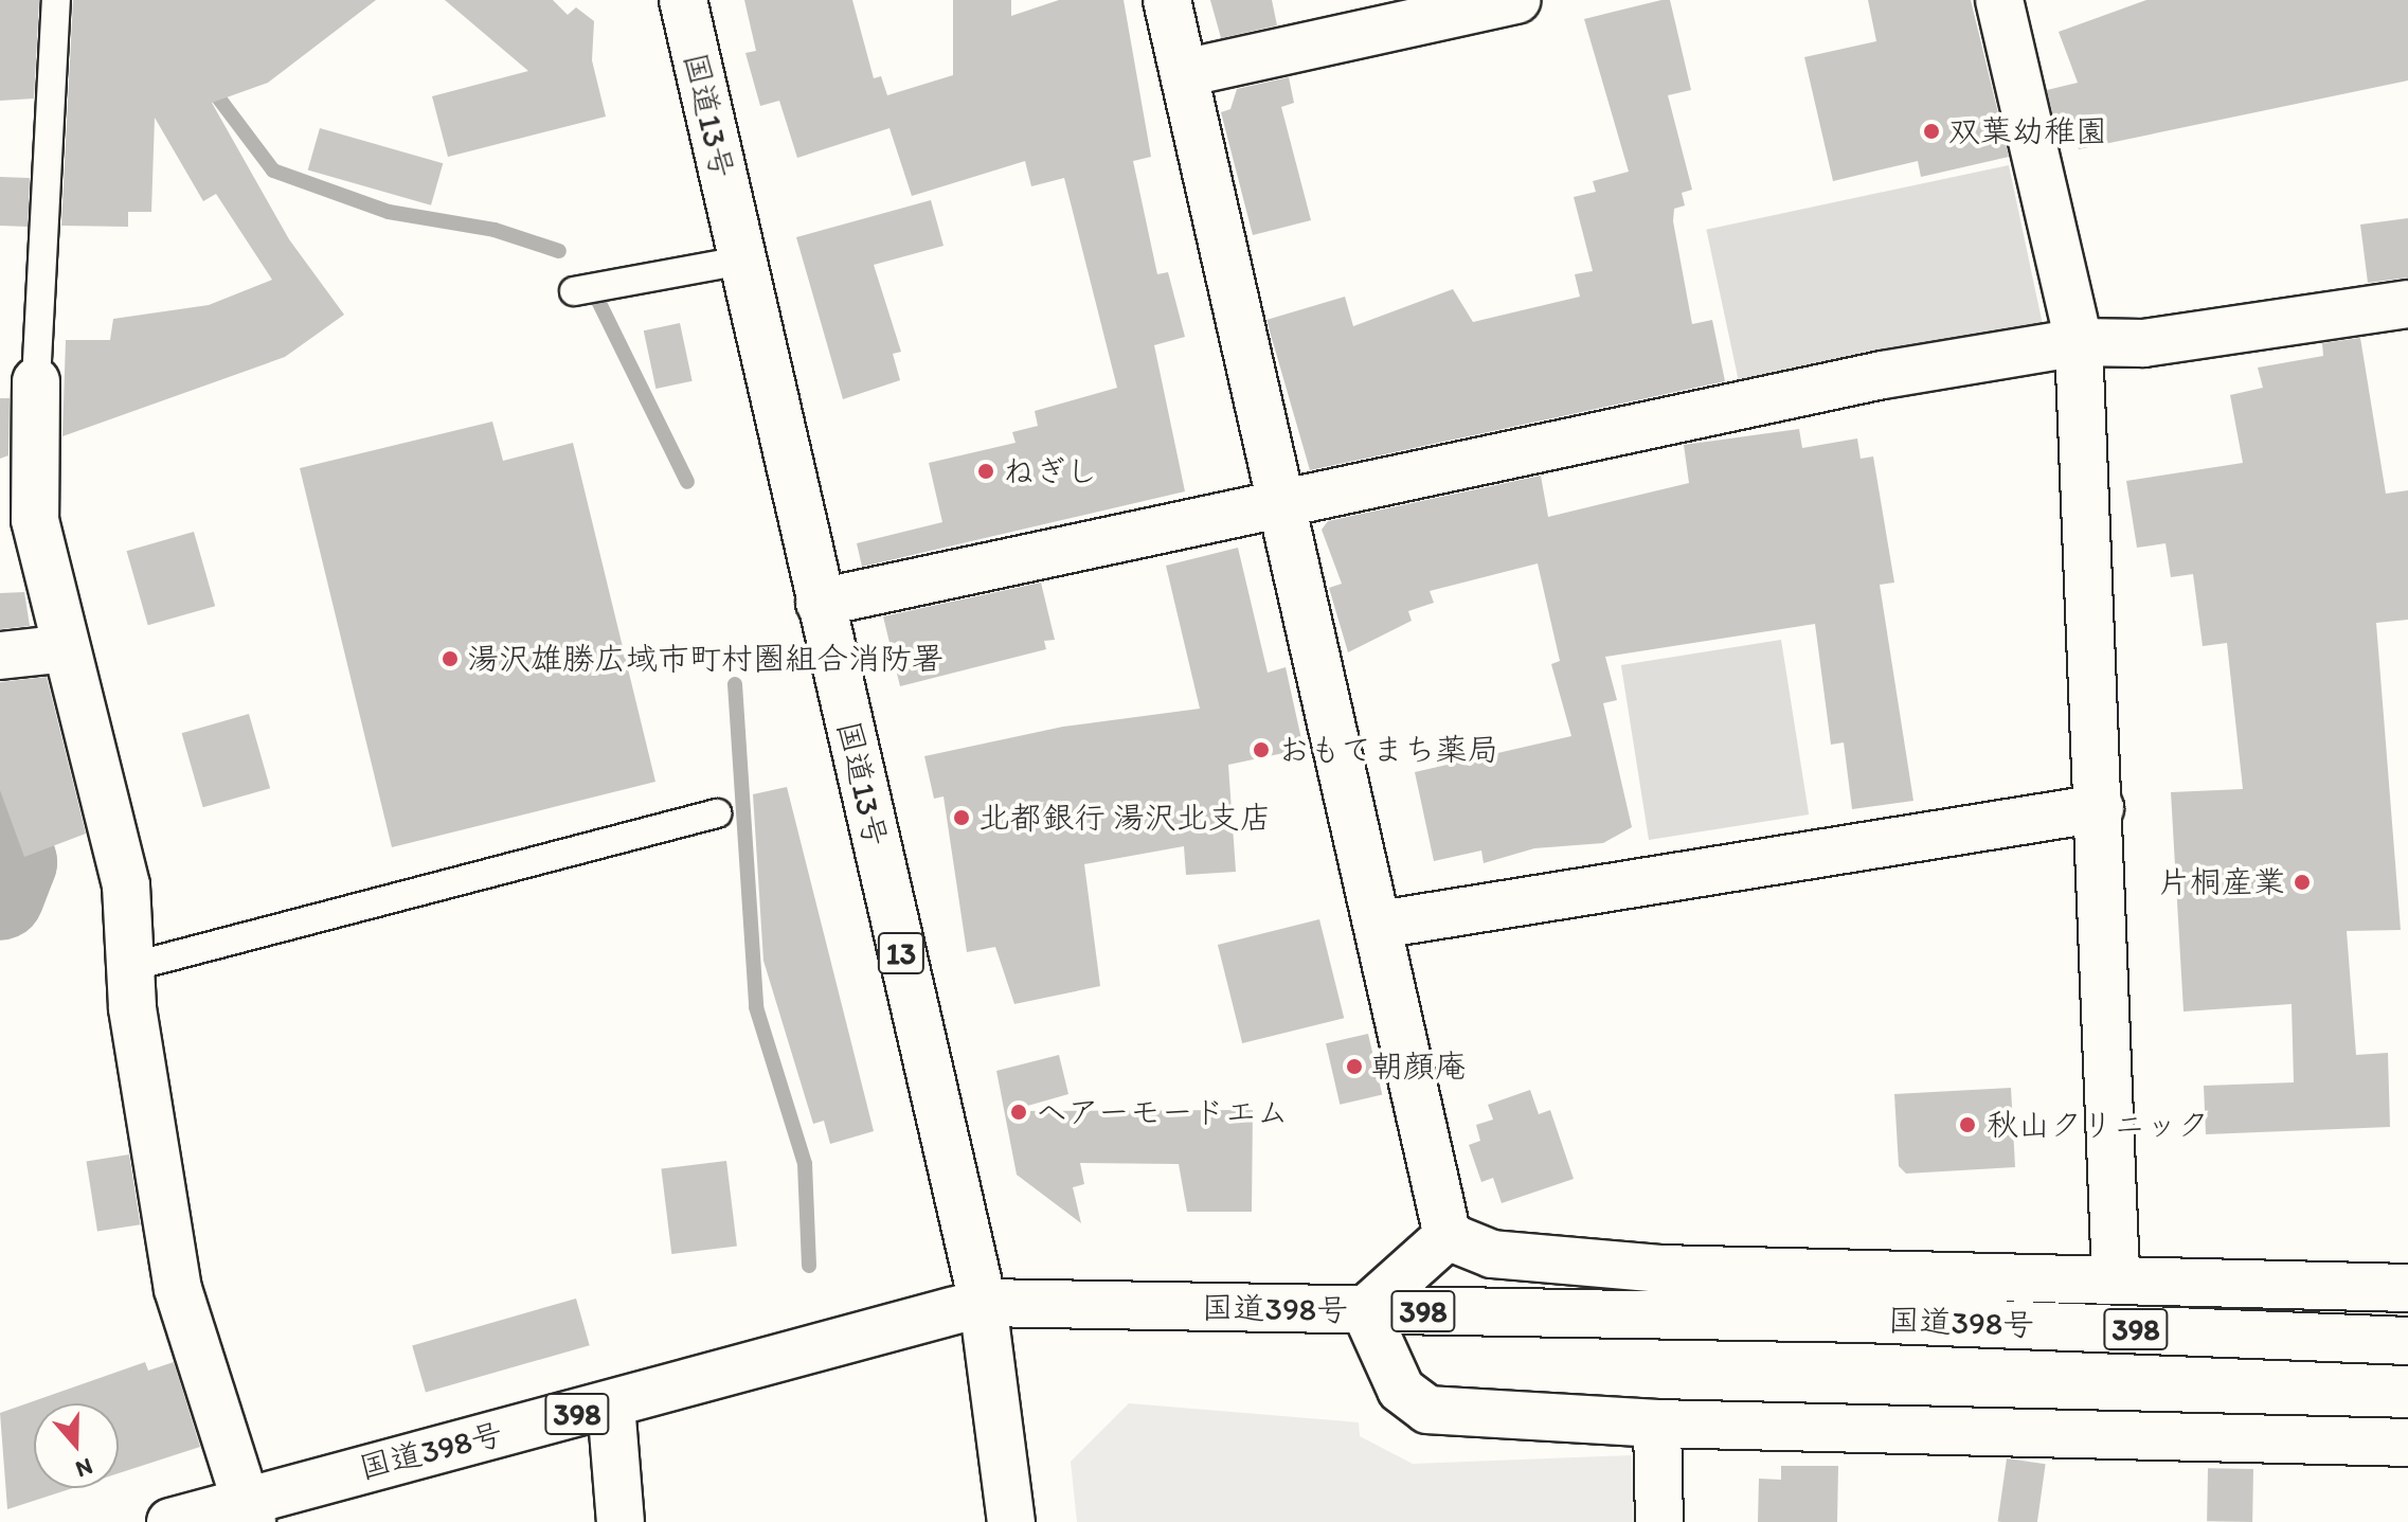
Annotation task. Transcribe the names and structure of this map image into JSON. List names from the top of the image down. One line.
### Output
{"streets":{"main road":["国道13号","13","国道398号","398"]},"crossings":[["国道13号","国道398号"]],"places":["双葉幼稚園","ねぎし","湯沢雄勝広域市町村圏組合消防署","おもてまち薬局","北都銀行 湯沢北支店","片桐産業","朝顔庵","ヘアーモードエム","秋山クリニック"],"north":"bottom"}
